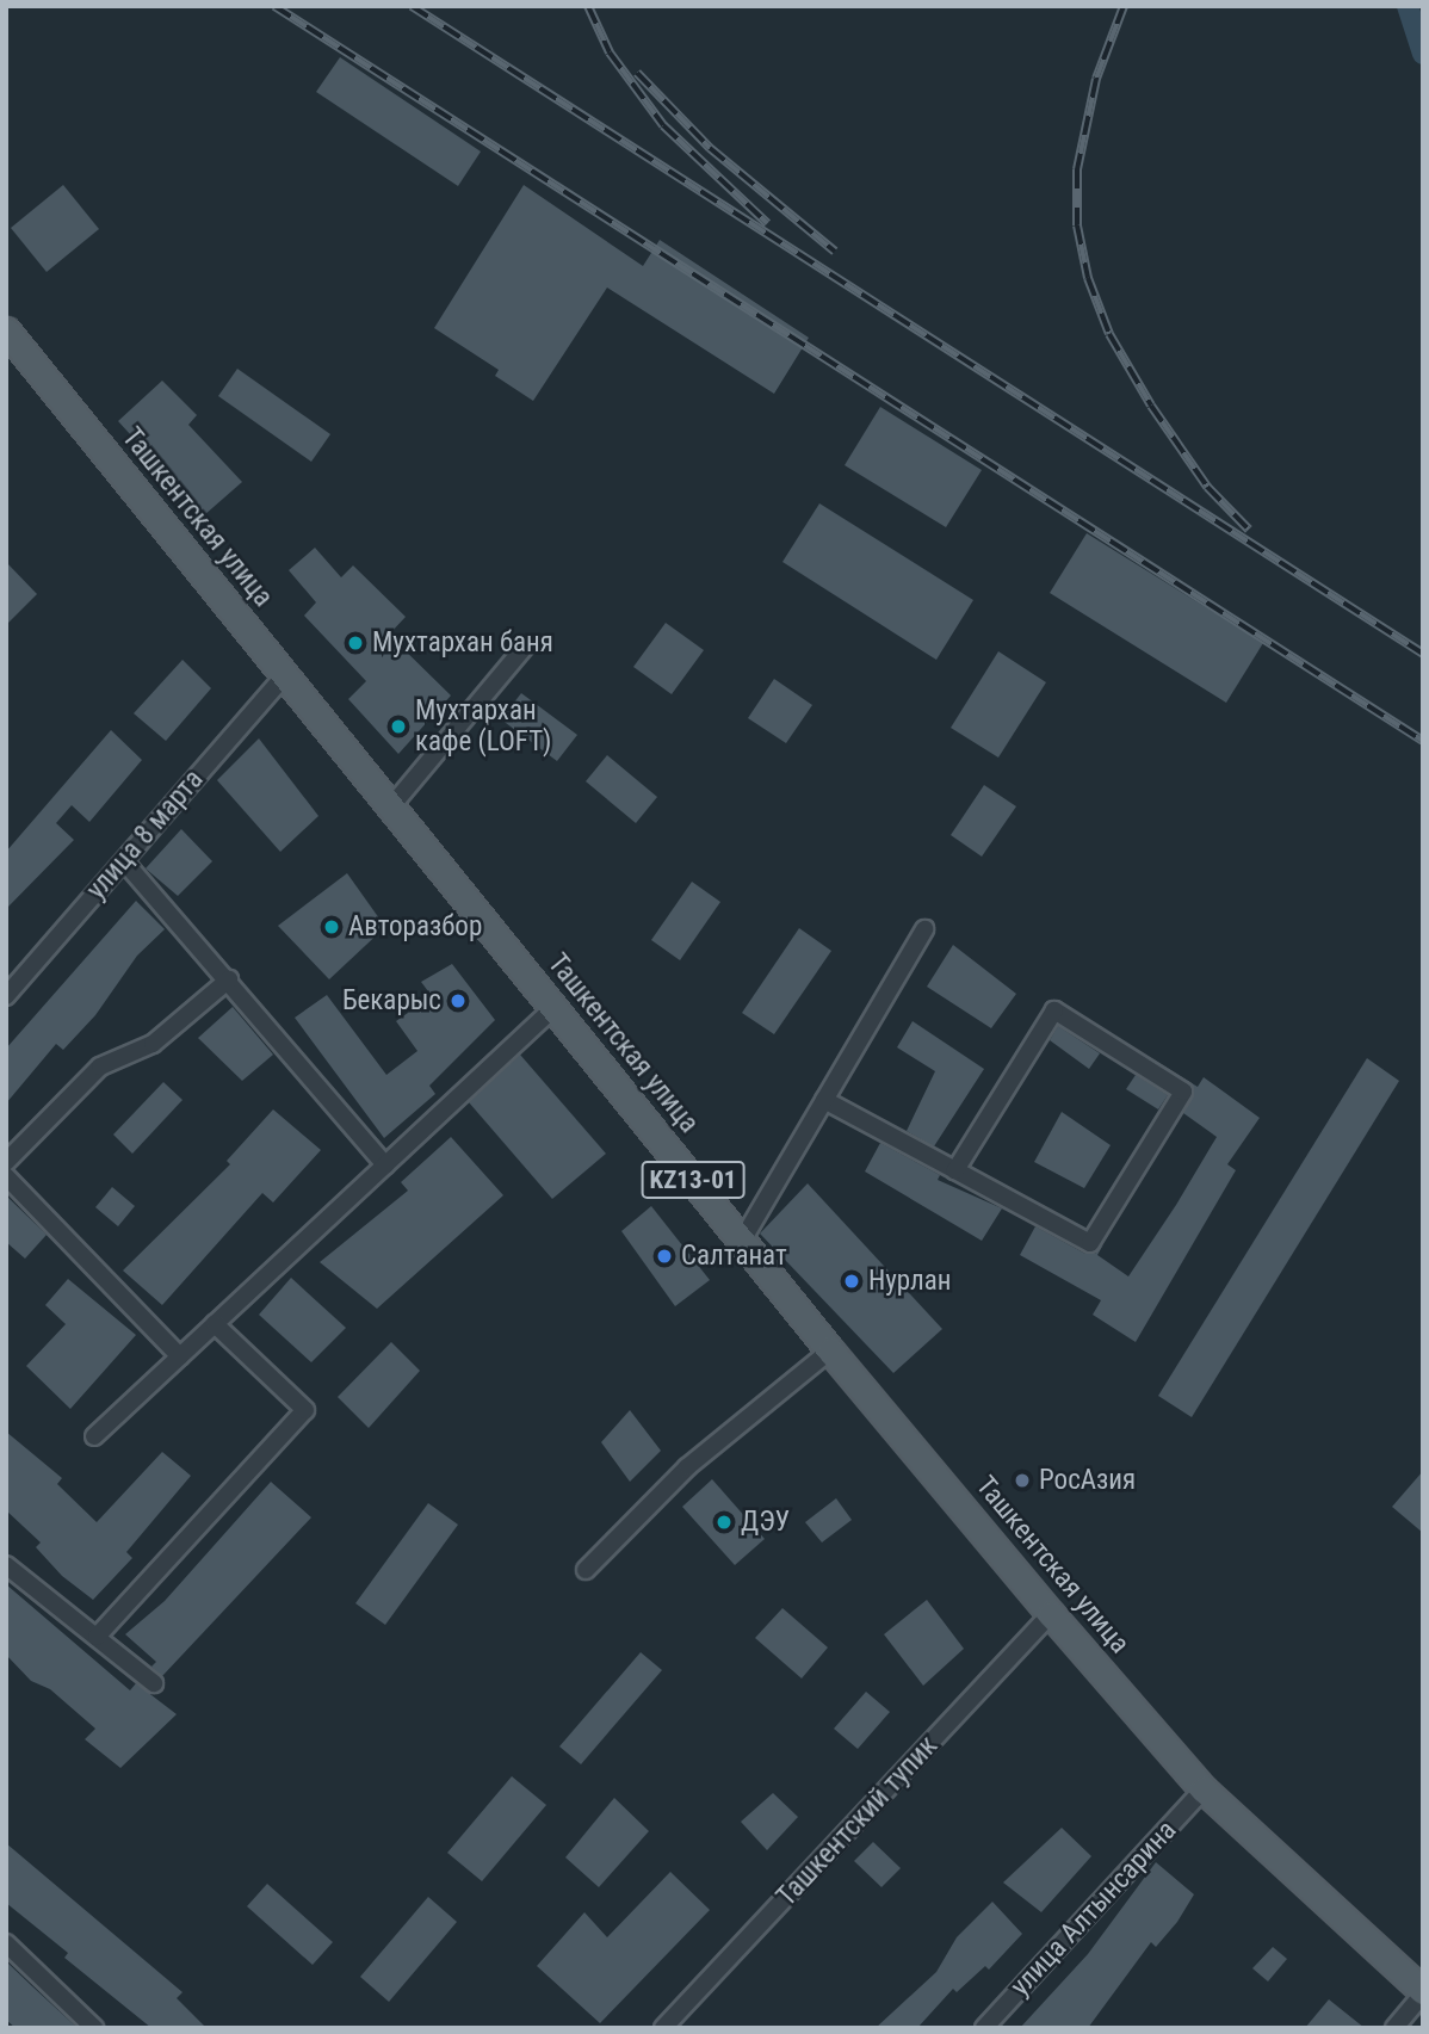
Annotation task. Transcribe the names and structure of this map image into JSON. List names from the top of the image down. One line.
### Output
{"streets":{"main road":["Ташкентская улица","KZ13-01"],"street":["улица 8 марта","Ташкентский тупик","улица Алтынсарина"]},"crossings":[["Ташкентская улица","улица 8 марта"],["Ташкентская улица","Ташкентский тупик"],["Ташкентская улица","улица Алтынсарина"]],"places":["Мухтархан баня","Мухтархан кафе (LOFT)","Авторазбор","Бекарыс","Салтанат","Нурлан","РосАзия","ДЭУ"]}
